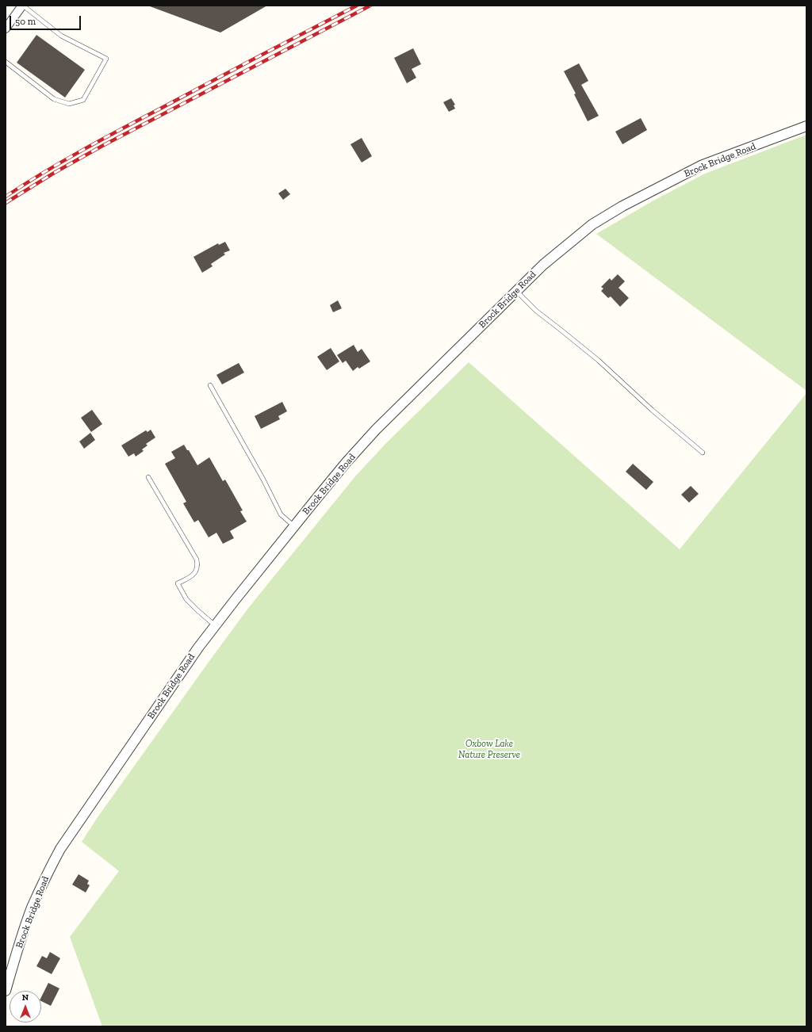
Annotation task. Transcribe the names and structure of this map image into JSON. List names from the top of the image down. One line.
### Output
{"streets":{"street":["Brock Bridge Road"]},"parks":["Oxbow Lake Nature Preserve"],"scale_bar":"50 m","north":"top"}
